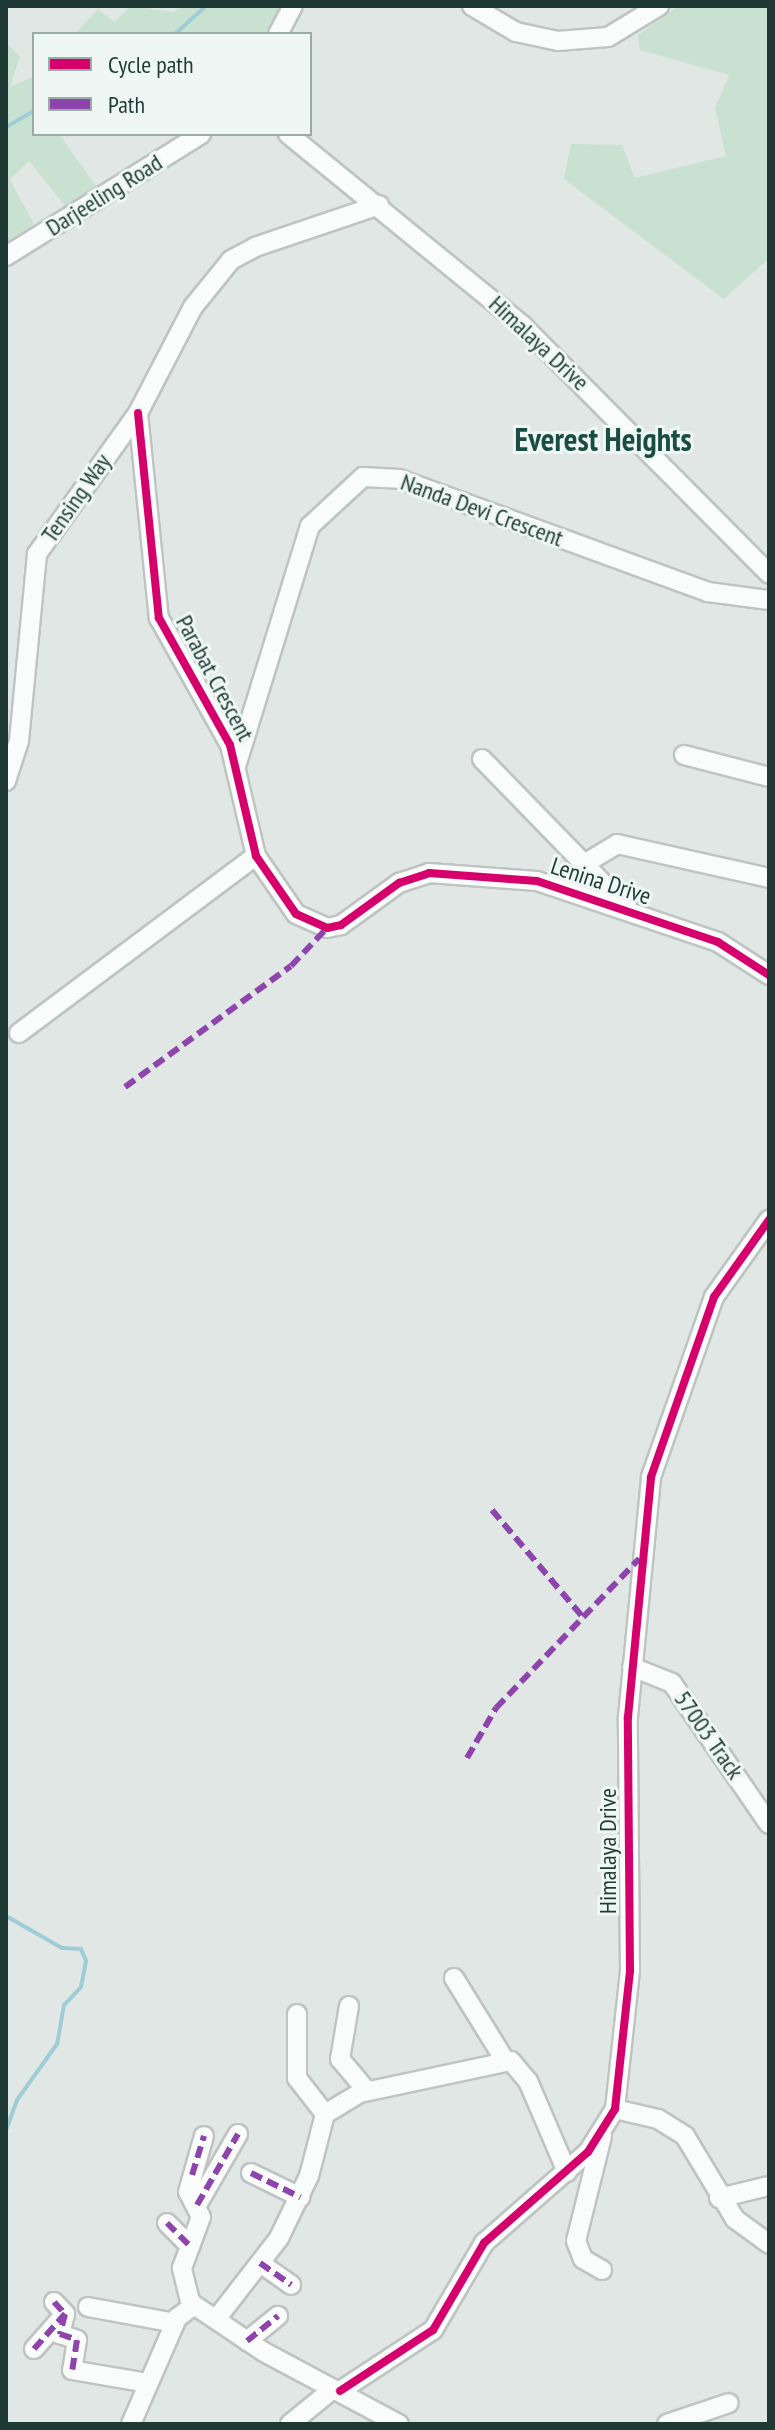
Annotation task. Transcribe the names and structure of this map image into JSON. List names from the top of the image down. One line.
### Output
{"streets":{"street":["Darjeeling Road","Himalaya Drive","Tensing Way","Nanda Devi Crescent","Parabat Crescent","Lenina Drive","57003 Track"]},"crossings":[["Himalaya Drive","Tensing Way"],["Himalaya Drive","57003 Track"],["Tensing Way","Parabat Crescent"],["Nanda Devi Crescent","Parabat Crescent"],["Parabat Crescent","Lenina Drive"]],"districts":["Everest Heights"],"legend":["Cycle path","Path"]}
